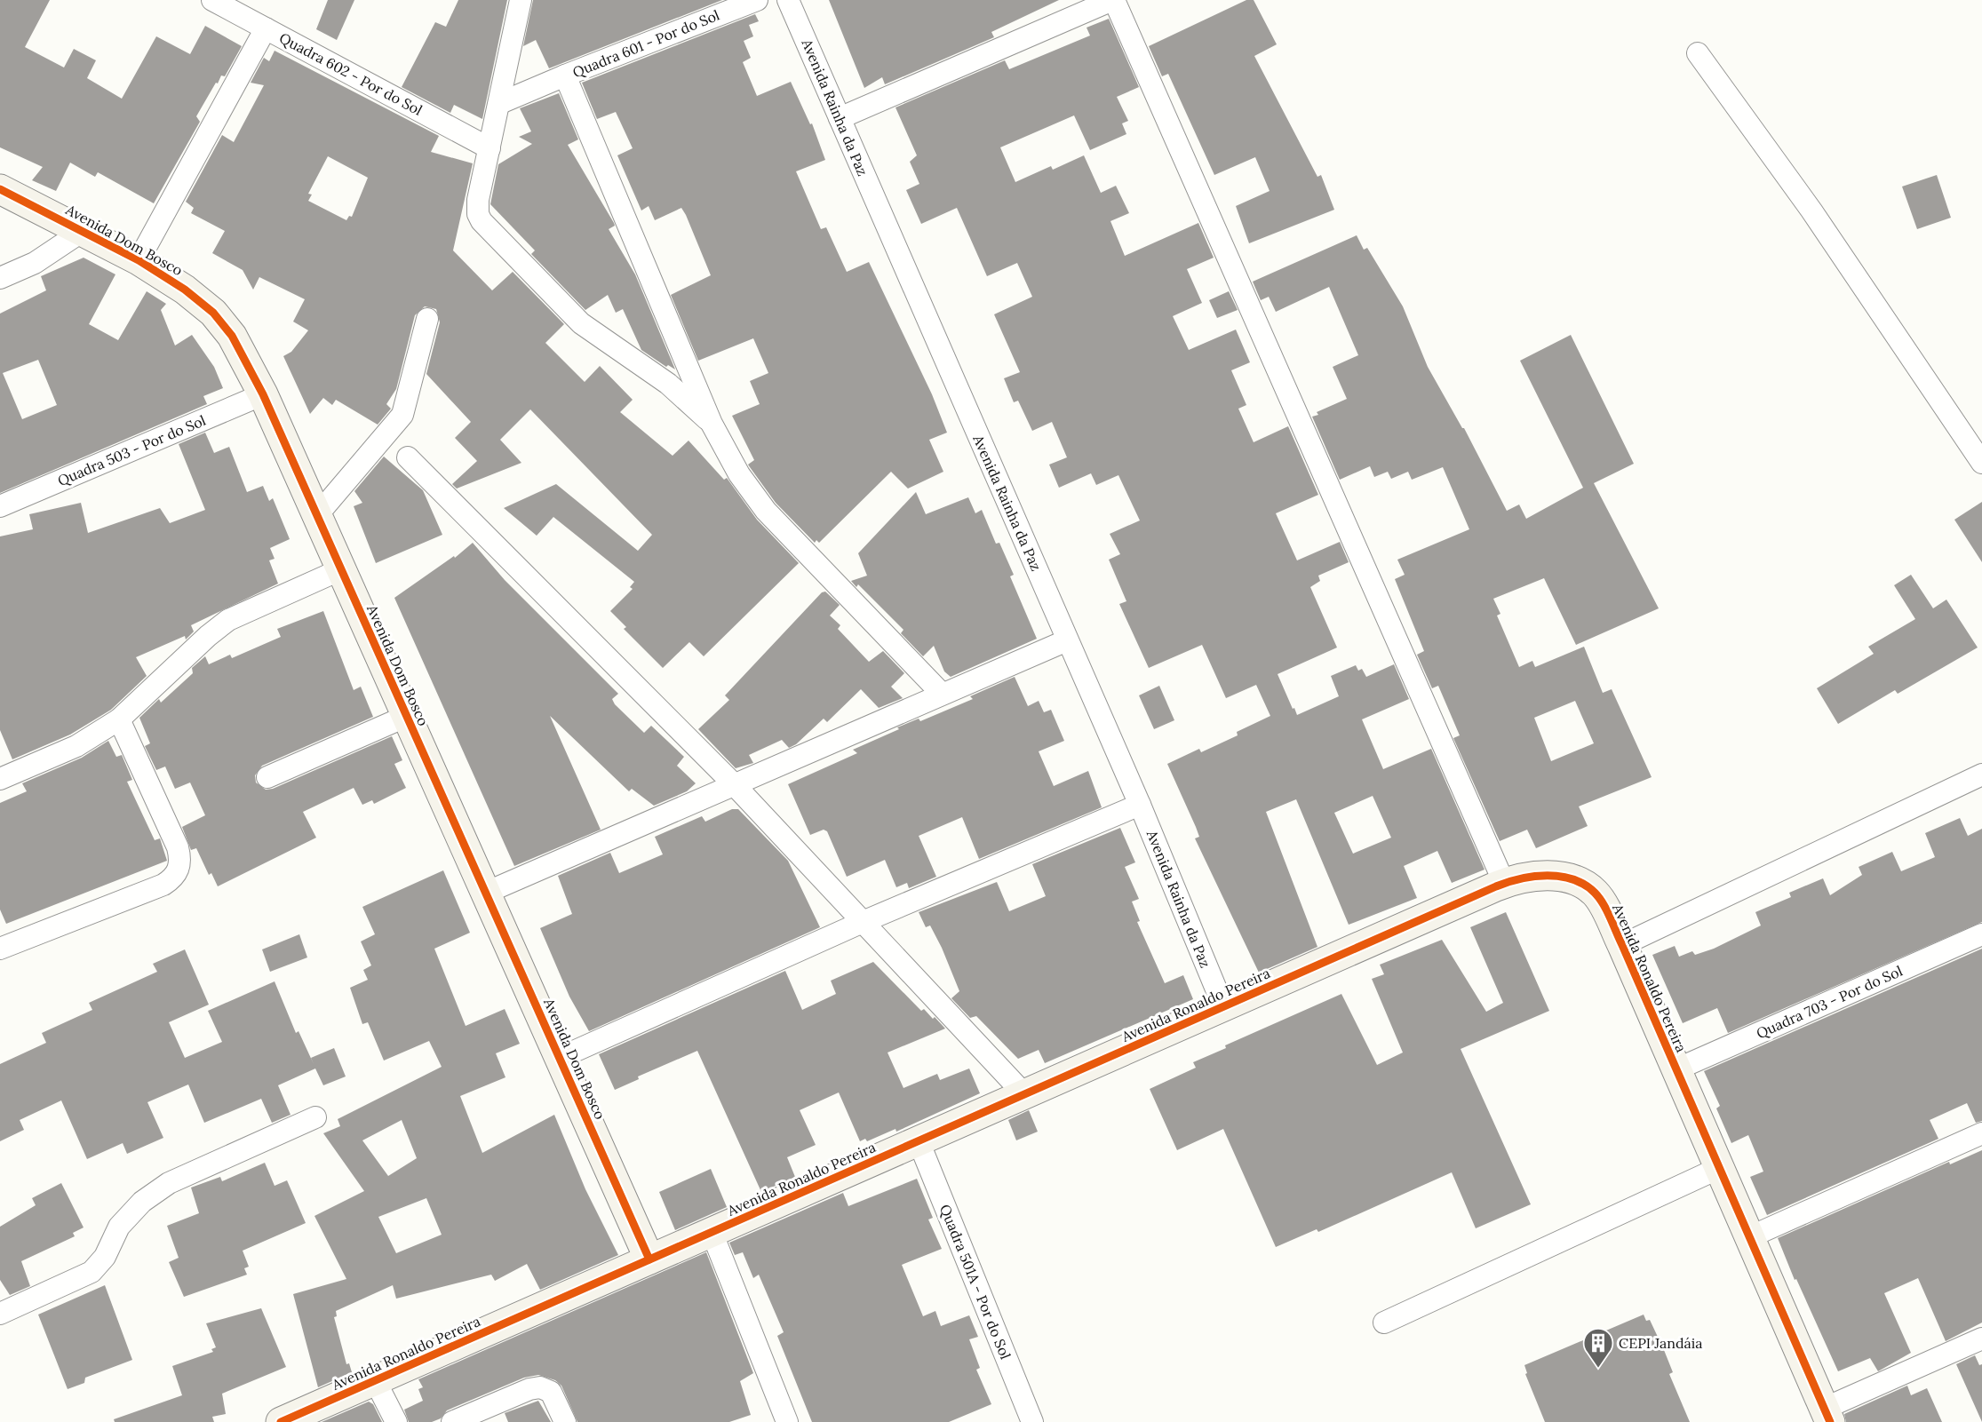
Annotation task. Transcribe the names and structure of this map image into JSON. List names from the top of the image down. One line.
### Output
{"streets":{"street":["Quadra 601 - Por do Sol","Quadra 602 - Por do Sol","Avenida Rainha da Paz","Avenida Dom Bosco","Quadra 503 - Por do Sol","Avenida Ronaldo Pereira","Quadra 703 - Por do Sol","Quadra 501A - Por do Sol"]},"crossings":[["Avenida Rainha da Paz","Avenida Ronaldo Pereira"],["Avenida Dom Bosco","Quadra 503 - Por do Sol"],["Avenida Dom Bosco","Avenida Ronaldo Pereira"],["Avenida Ronaldo Pereira","Quadra 703 - Por do Sol"],["Avenida Ronaldo Pereira","Quadra 501A - Por do Sol"]],"places":{"building":["CEPI Jandáia"]}}
